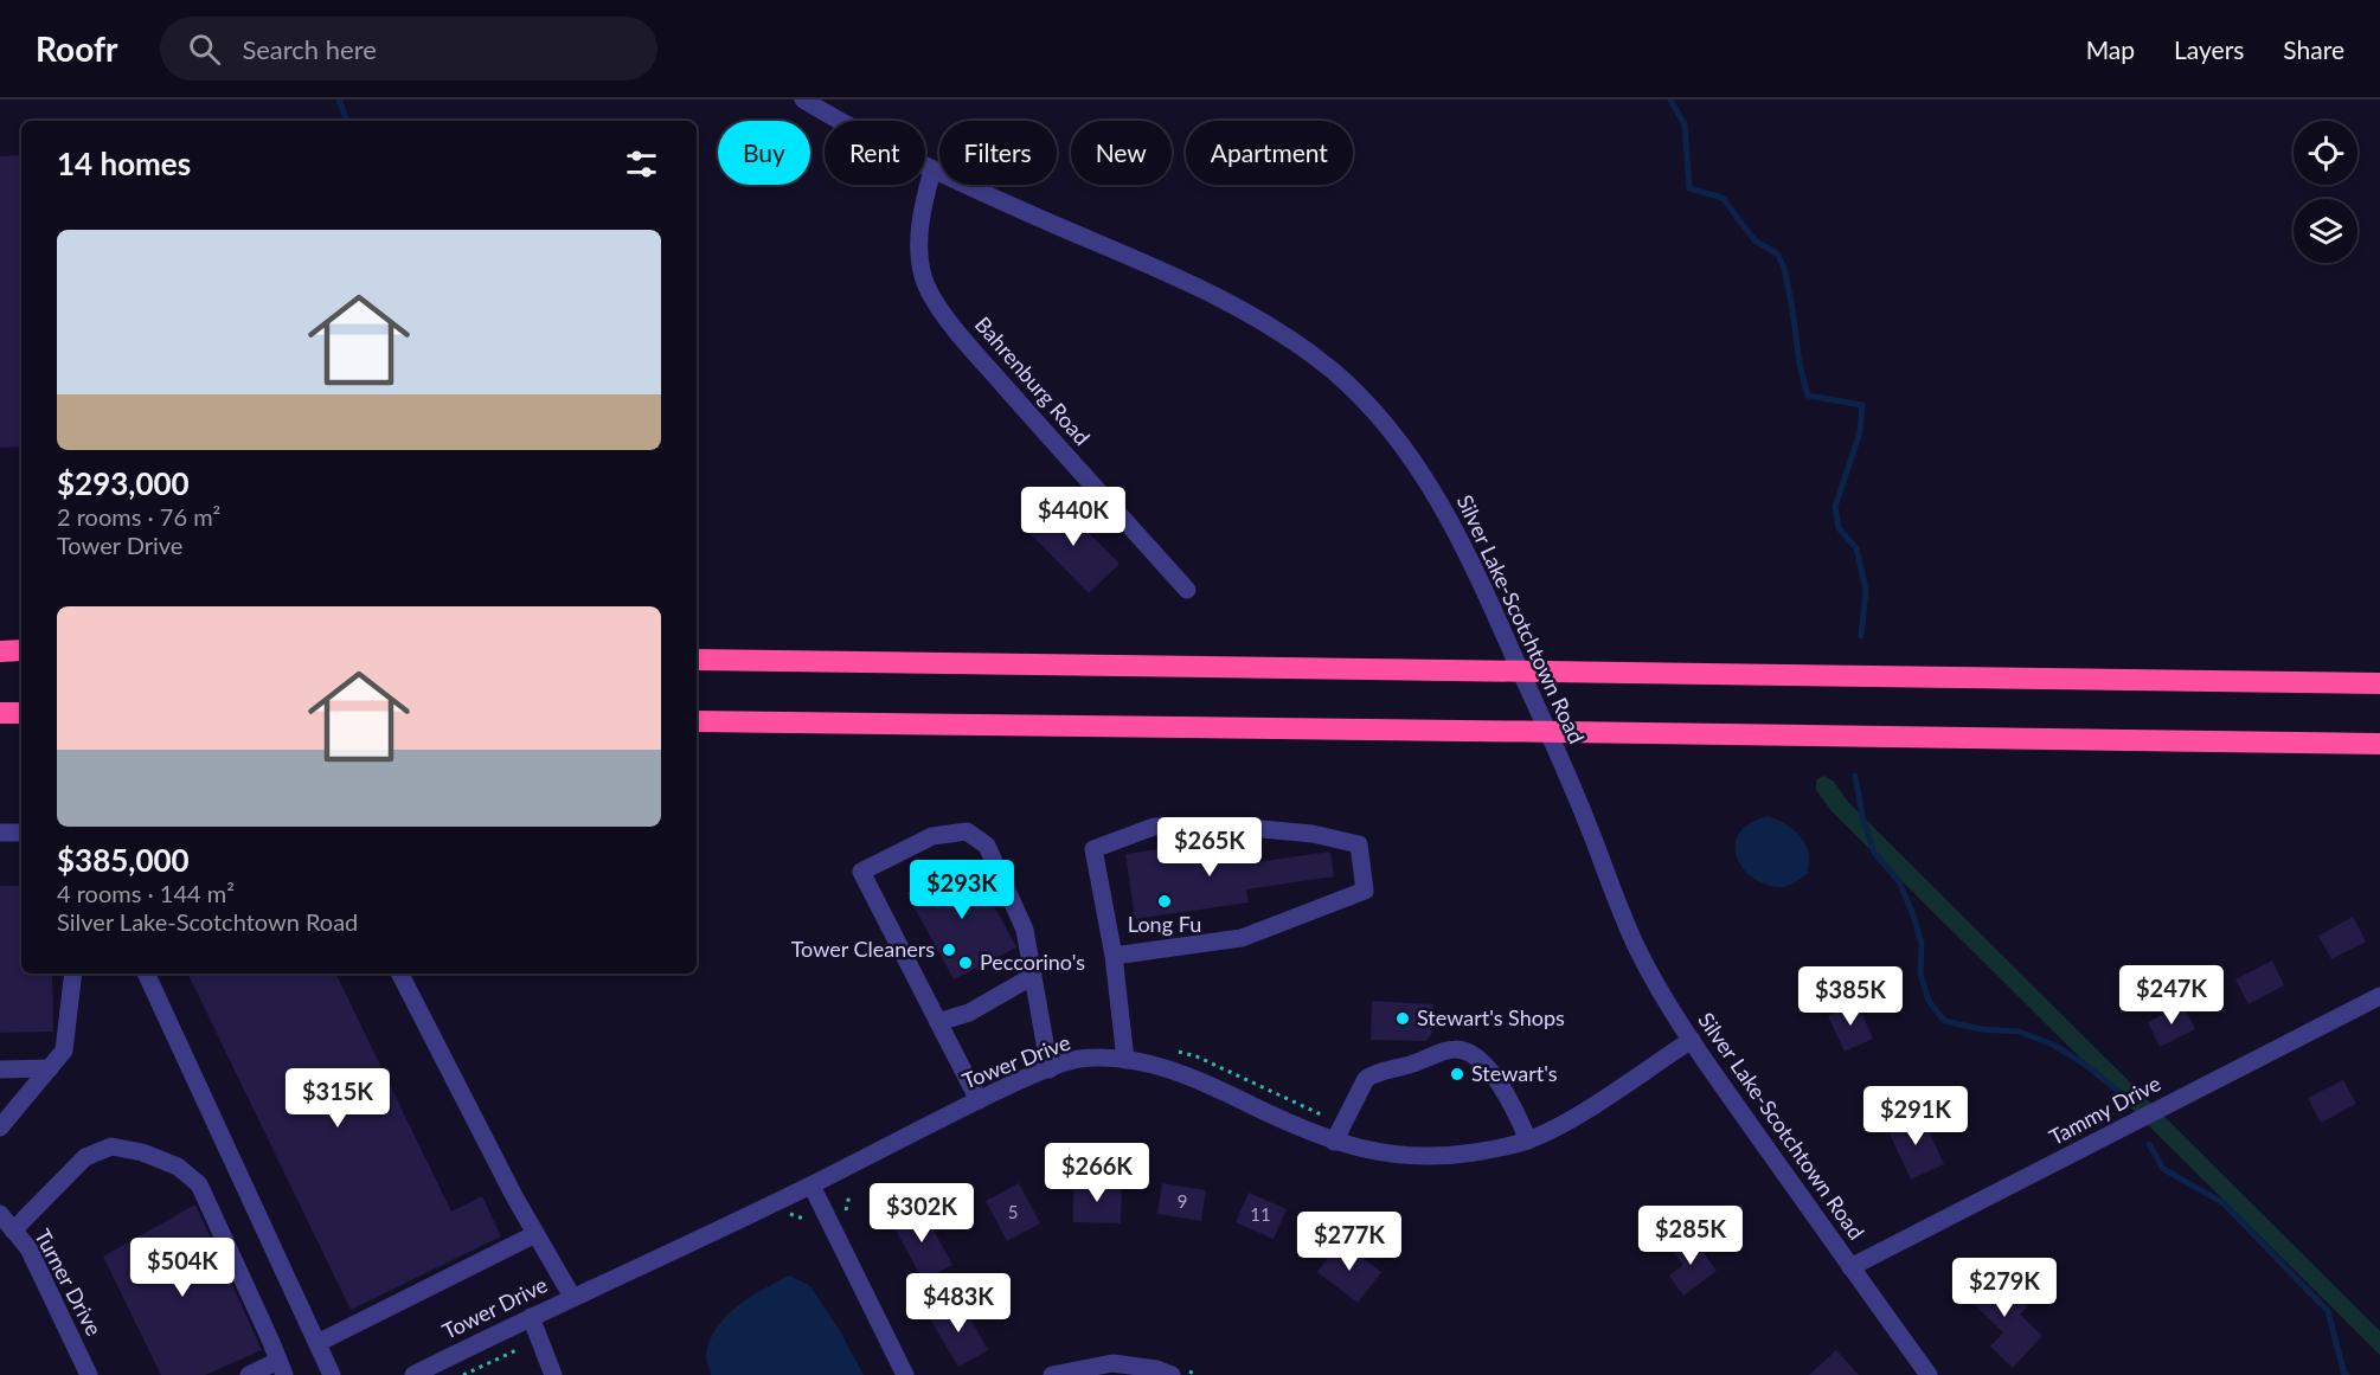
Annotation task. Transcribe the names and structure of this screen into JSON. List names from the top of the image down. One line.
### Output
{"streets":{"street":["Bahrenburg Road","Silver Lake-Scotchtown Road","Tower Drive","Tammy Drive","Turner Drive"]},"crossings":[["Bahrenburg Road","Silver Lake-Scotchtown Road"],["Silver Lake-Scotchtown Road","Tower Drive"],["Silver Lake-Scotchtown Road","Tammy Drive"]],"places":["Long Fu","Tower Cleaners","Peccorino's","Stewart's Shops","Stewart's"],"house_numbers":["9","5","11"],"page":{"header":"Roofr","search":"Search here","nav":["Map","Layers","Share"],"chip":["Buy","Rent","Filters","New","Apartment"],"heading":"14 homes","list":[{"name":"$293,000","note":"2 rooms · 76 m² · Tower Drive"},{"name":"$385,000","note":"4 rooms · 144 m² · Silver Lake-Scotchtown Road"}],"price":["$440K","$265K","$293K","$247K","$385K","$315K","$291K","$266K","$302K","$285K","$277K","$504K","$279K","$483K"]}}
